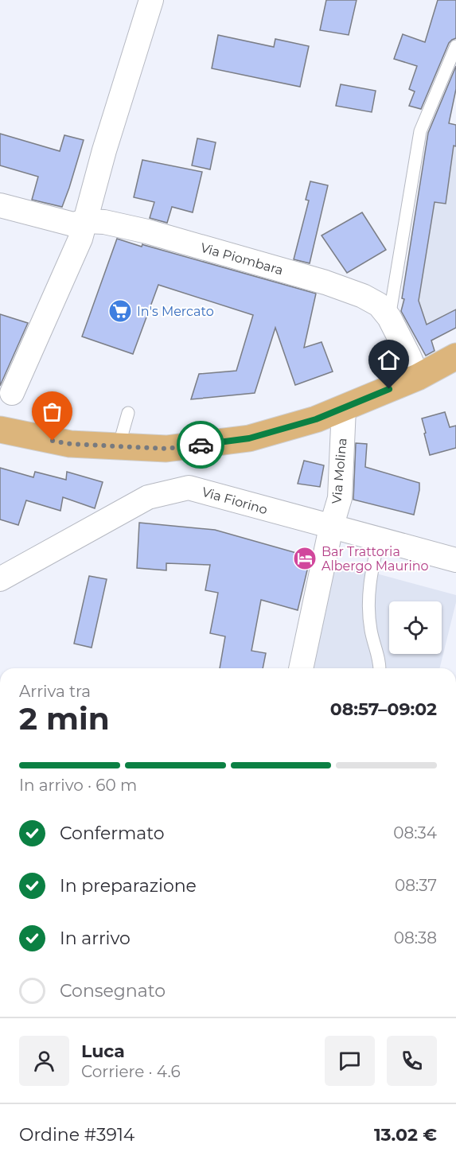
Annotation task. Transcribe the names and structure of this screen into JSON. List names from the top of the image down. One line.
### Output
{"streets":{"street":["Via Piombara","Via Molina","Via Fiorino"]},"crossings":[["Via Molina","Via Fiorino"]],"places":{"supermarket":["In's Mercato"],"hotel":["Bar Trattoria Albergo Maurino"]},"page":{"heading":["2 min","Arriva tra","08:57–09:02"],"panel":["Luca","Corriere · 4.6","Ordine #3914","13.02 €"],"bar":"In arrivo · 60 m","list":[["Confermato","08:34"],["In preparazione","08:37"],["In arrivo","08:38"],"Consegnato"]}}
